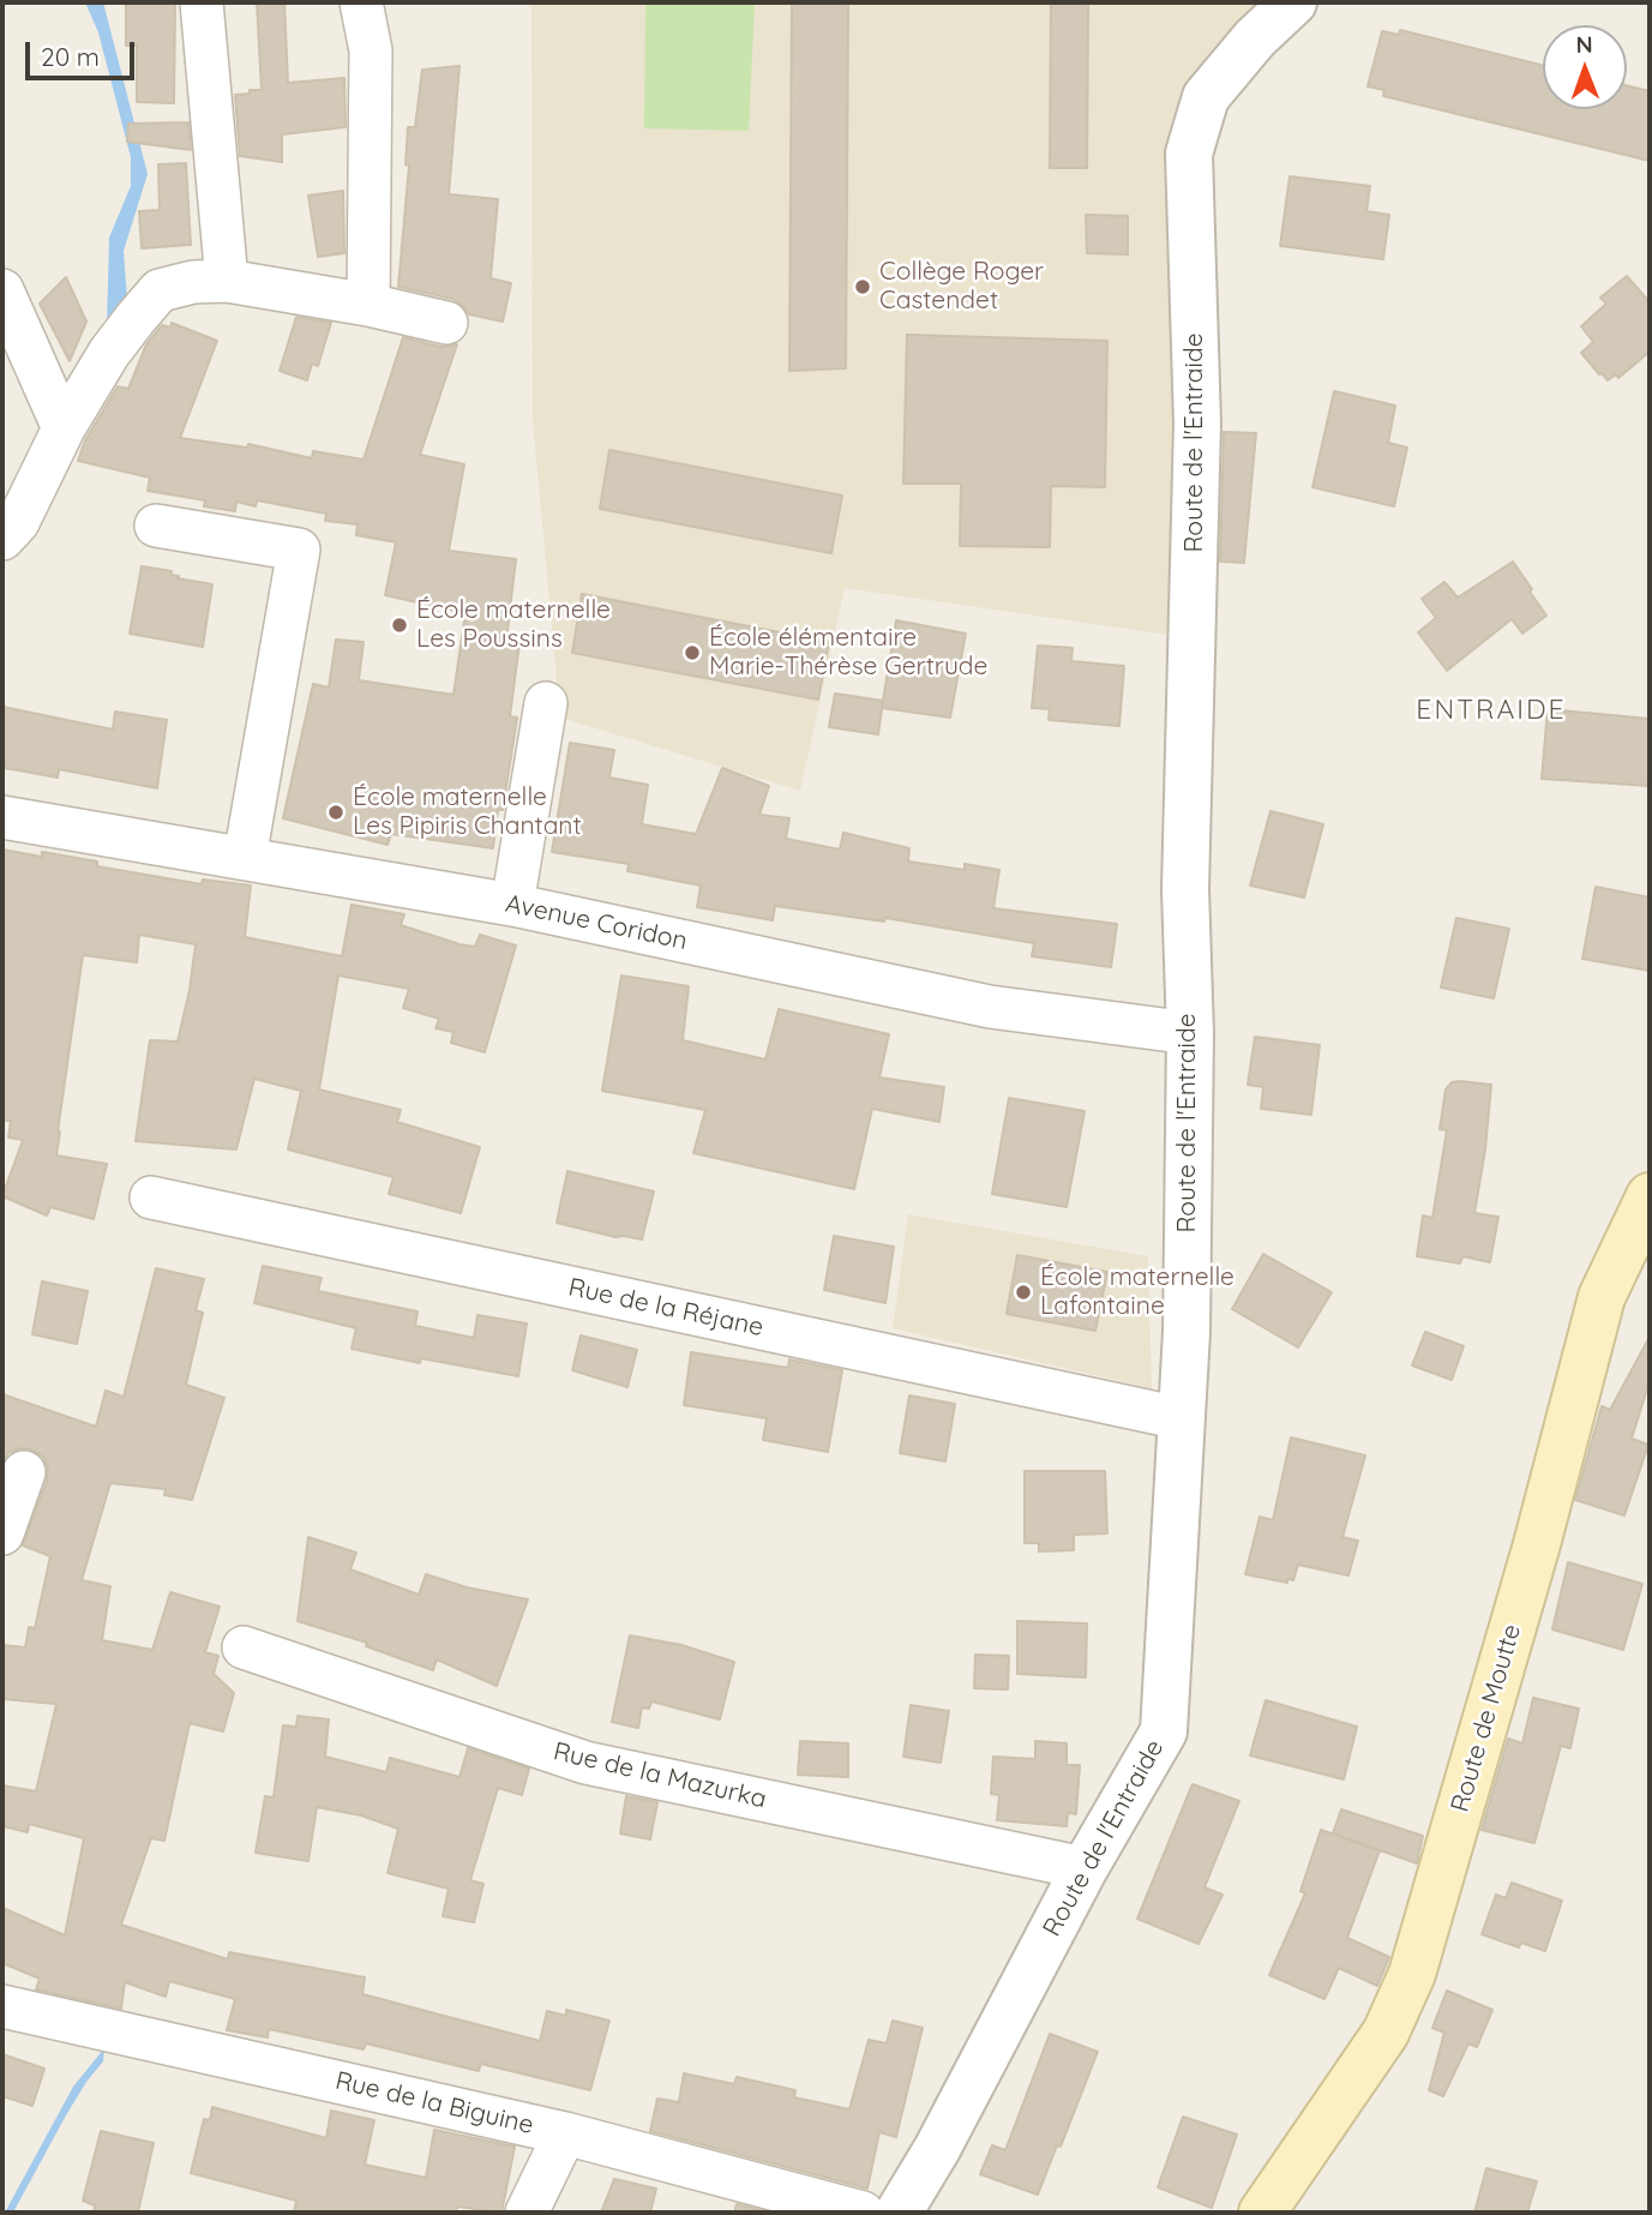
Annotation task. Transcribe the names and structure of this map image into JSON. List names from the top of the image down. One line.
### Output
{"streets":{"main road":["Route de Moutte"],"street":["Route de l'Entraide","Avenue Coridon","Rue de la Réjane","Rue de la Mazurka","Rue de la Biguine"]},"crossings":[["Route de l'Entraide","Avenue Coridon"],["Route de l'Entraide","Rue de la Réjane"],["Route de l'Entraide","Rue de la Mazurka"]],"districts":["ENTRAIDE"],"places":["Collège Roger Castendet","École maternelle Les Poussins","École élémentaire Marie-Thérèse Gertrude","École maternelle Les Pipiris Chantant","École maternelle Lafontaine"],"scale_bar":"20 m","north":"top"}
